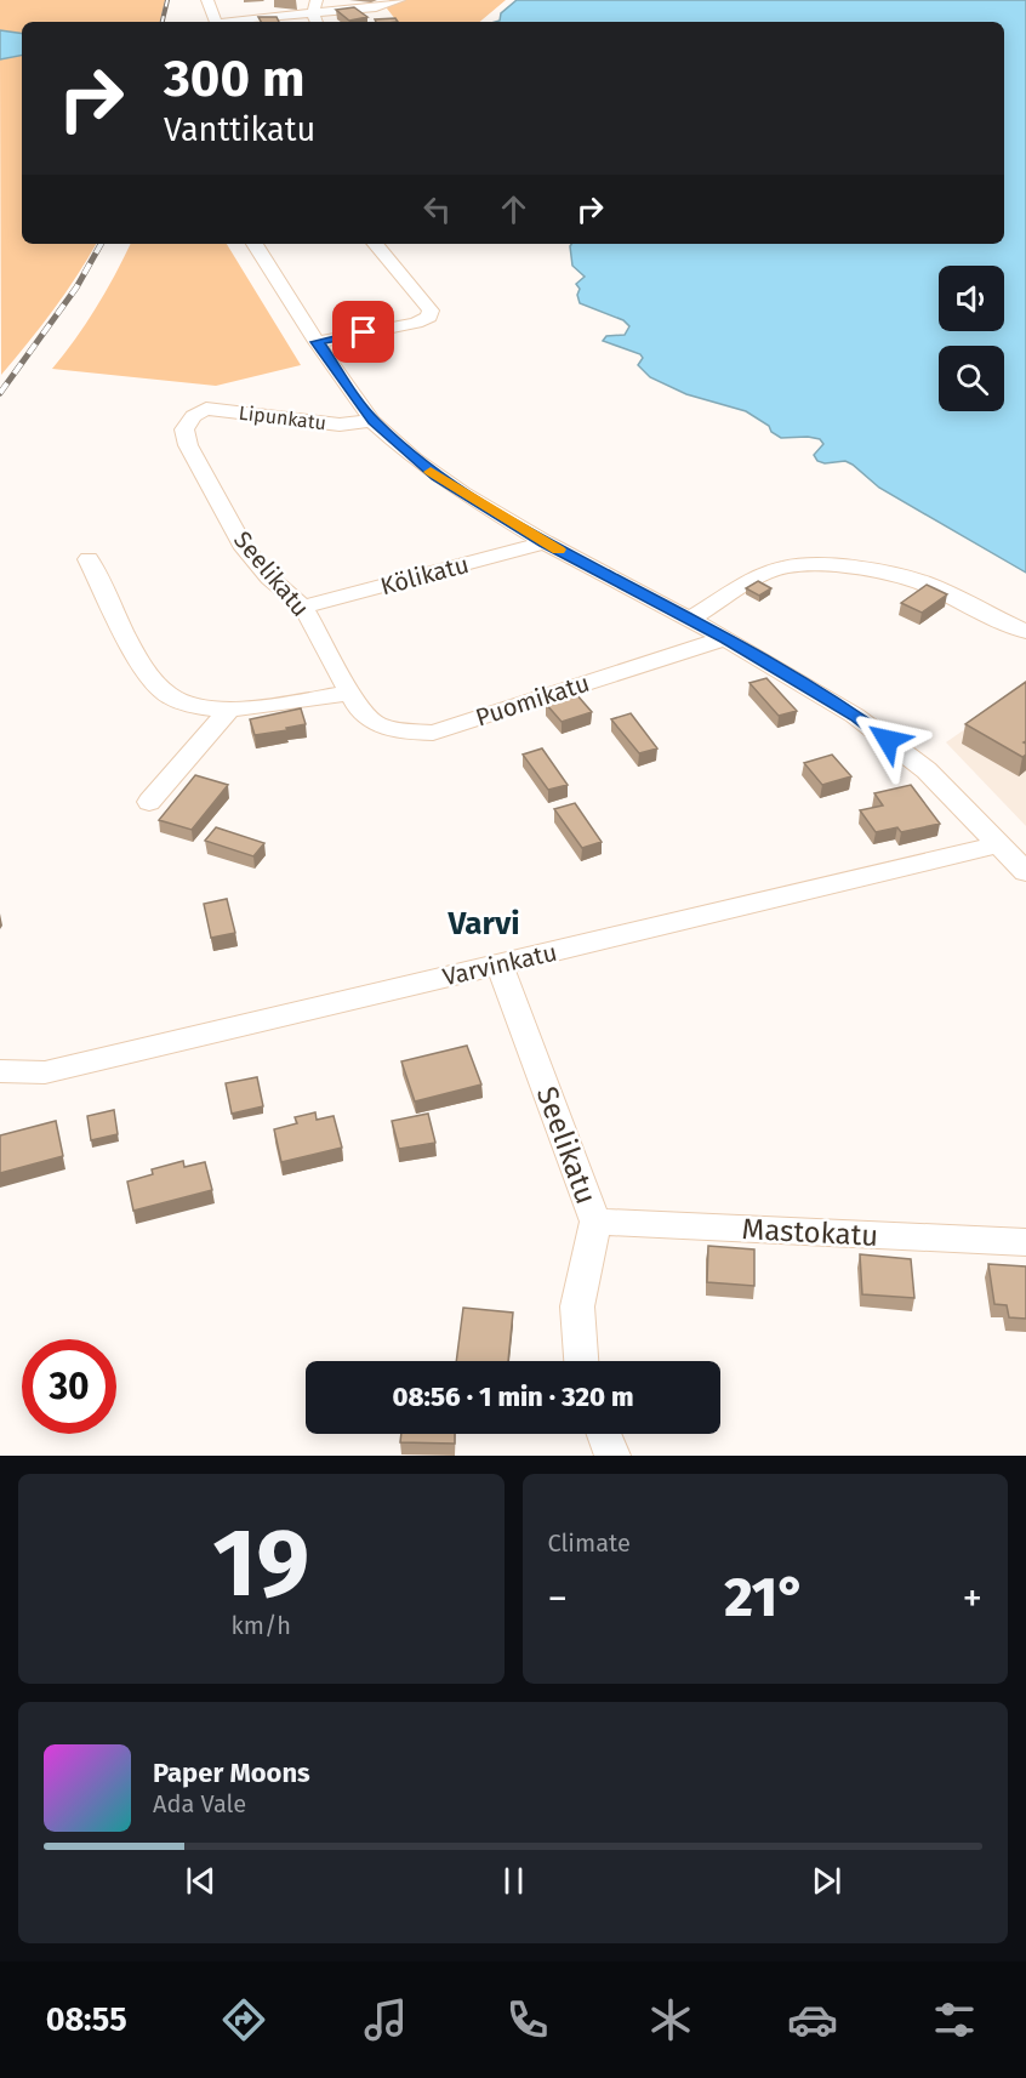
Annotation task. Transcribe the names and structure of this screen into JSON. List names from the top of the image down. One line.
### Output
{"streets":{"street":["Lipunkatu","Seelikatu","Kölikatu","Puomikatu","Varvinkatu","Mastokatu"]},"crossings":[["Lipunkatu","Seelikatu"],["Seelikatu","Kölikatu"],["Seelikatu","Puomikatu"],["Seelikatu","Varvinkatu"],["Seelikatu","Mastokatu"]],"districts":["Varvi"],"page":{"turn":["300 m","Vanttikatu"],"limit":"30","trip":"08:56 · 1 min · 320 m","tile":[["19","km/h"],"Climate"],"heat":["−","21°","+"],"song":["Paper Moons","Ada Vale"],"tabs":"08:55"}}
